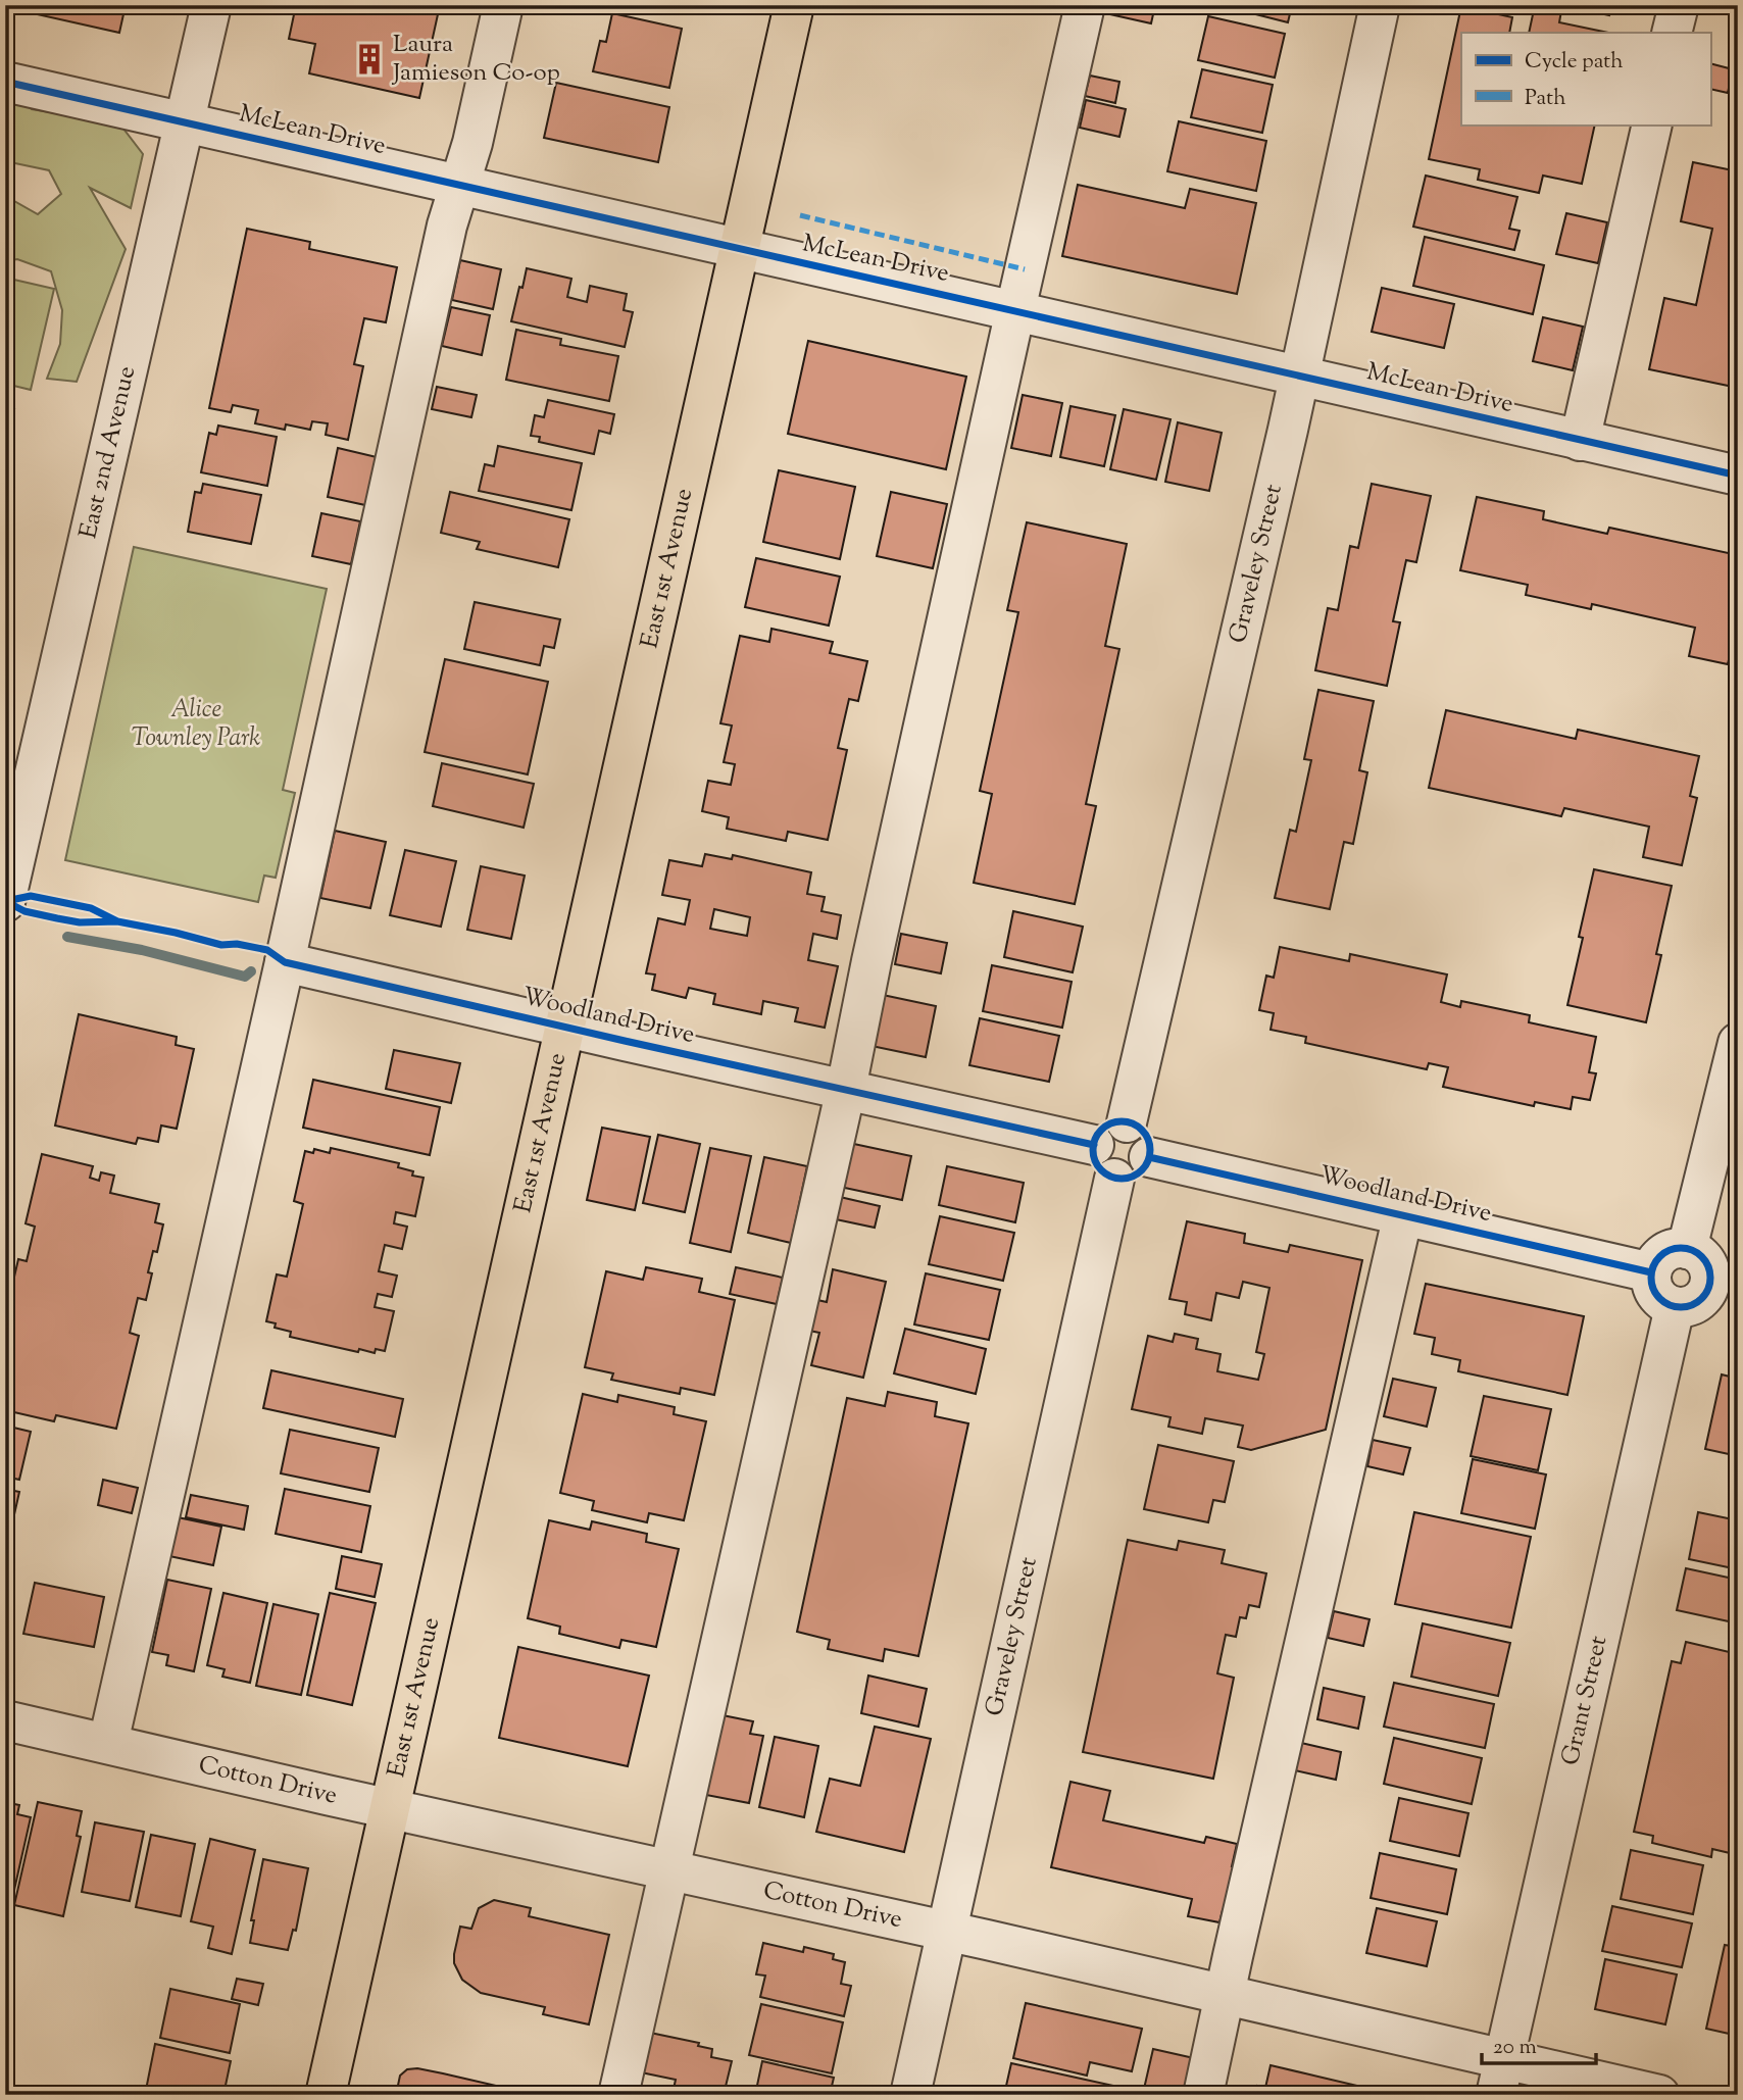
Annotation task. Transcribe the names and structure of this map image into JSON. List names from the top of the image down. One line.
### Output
{"streets":{"main road":["East 1st Avenue"],"street":["McLean Drive","East 2nd Avenue","Graveley Street","Woodland Drive","Grant Street","Cotton Drive"]},"crossings":[["McLean Drive","East 2nd Avenue"],["McLean Drive","Graveley Street"],["McLean Drive","East 1st Avenue"],["Graveley Street","Woodland Drive"],["Graveley Street","Cotton Drive"],["East 1st Avenue","Woodland Drive"],["East 1st Avenue","Cotton Drive"],["Woodland Drive","Grant Street"],["Grant Street","Cotton Drive"]],"parks":["Alice Townley Park"],"places":{"building":["Laura Jamieson Co-op"]},"legend":["Cycle path","Path"],"scale_bar":"20 m"}
